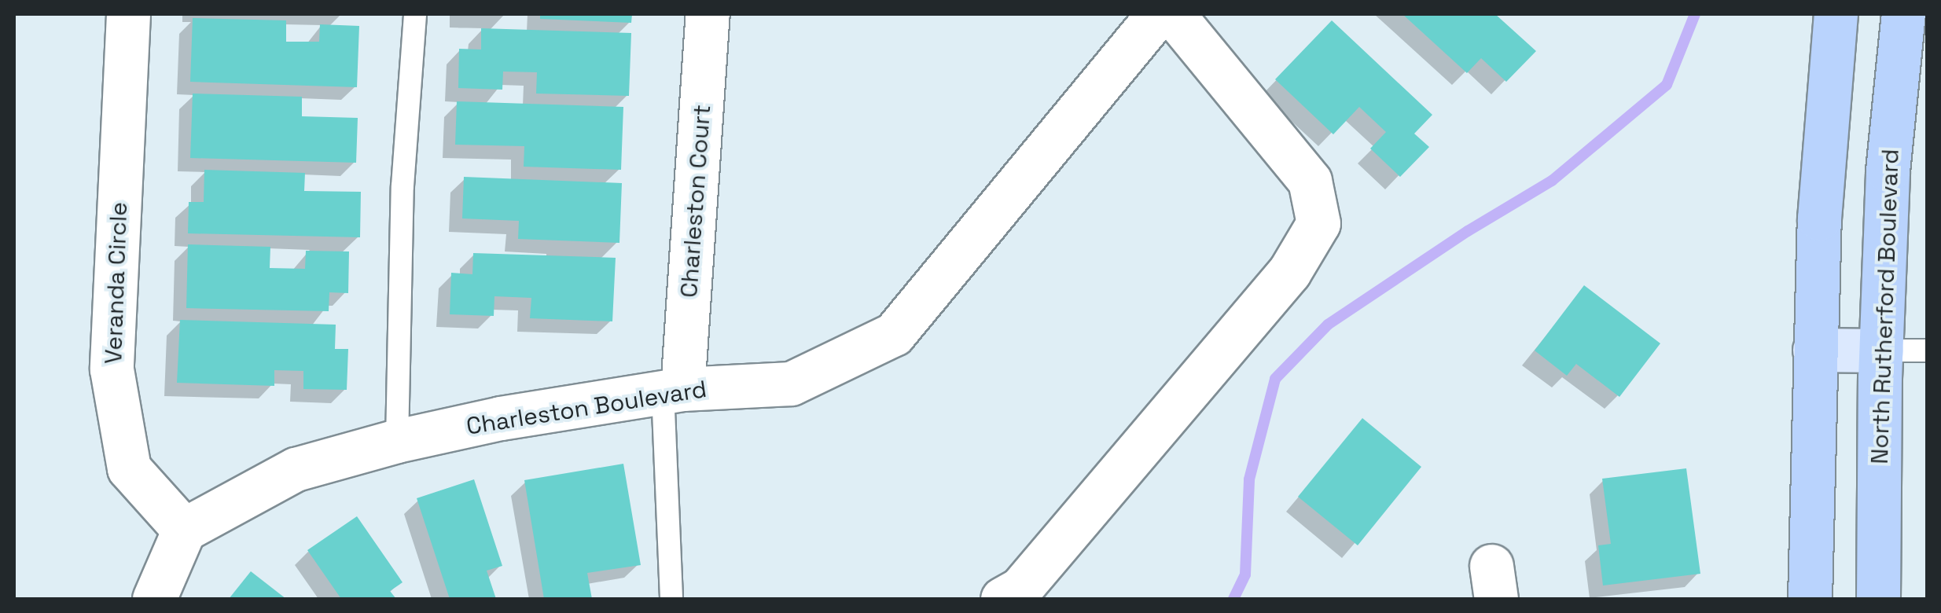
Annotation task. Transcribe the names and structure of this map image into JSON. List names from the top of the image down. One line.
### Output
{"streets":{"main road":["North Rutherford Boulevard"],"street":["Charleston Court","Veranda Circle","Charleston Boulevard"]},"crossings":[["Charleston Court","Charleston Boulevard"],["Veranda Circle","Charleston Boulevard"]]}
